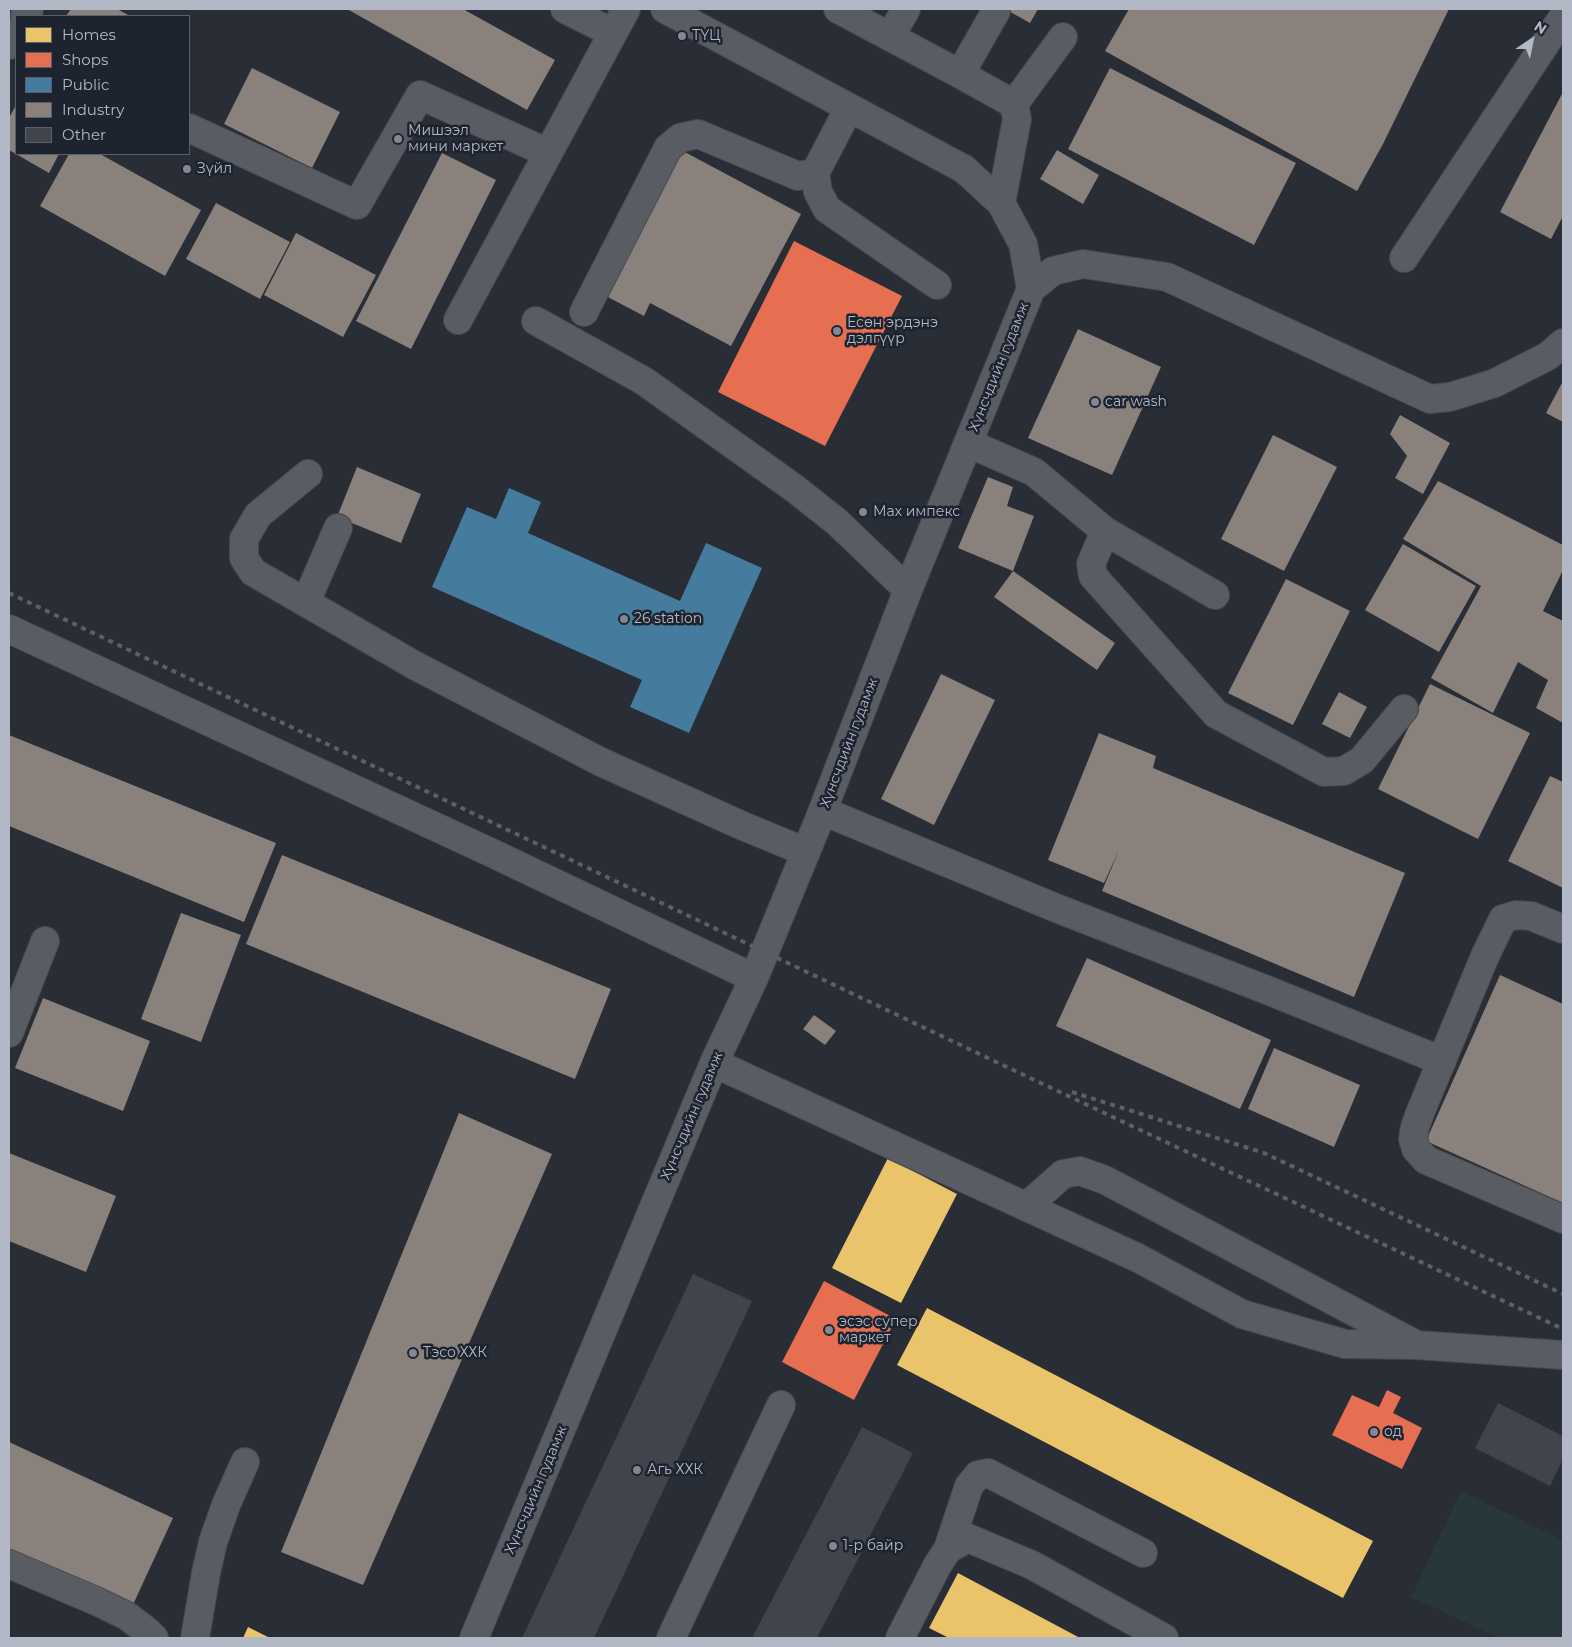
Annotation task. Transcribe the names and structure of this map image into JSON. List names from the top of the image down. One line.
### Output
{"streets":{"street":["Хүнсчдийн гудамж"]},"places":["ТҮЦ","Мишээл мини маркет","Зүйл","Есөн эрдэнэ дэлгүүр","car wash","Мах импекс","26 station","эсэс супер маркет","Тэсо ХХК","од","Агь ХХК","1-р байр"],"legend":["Homes","Shops","Public","Industry","Other"],"north":"top right"}
